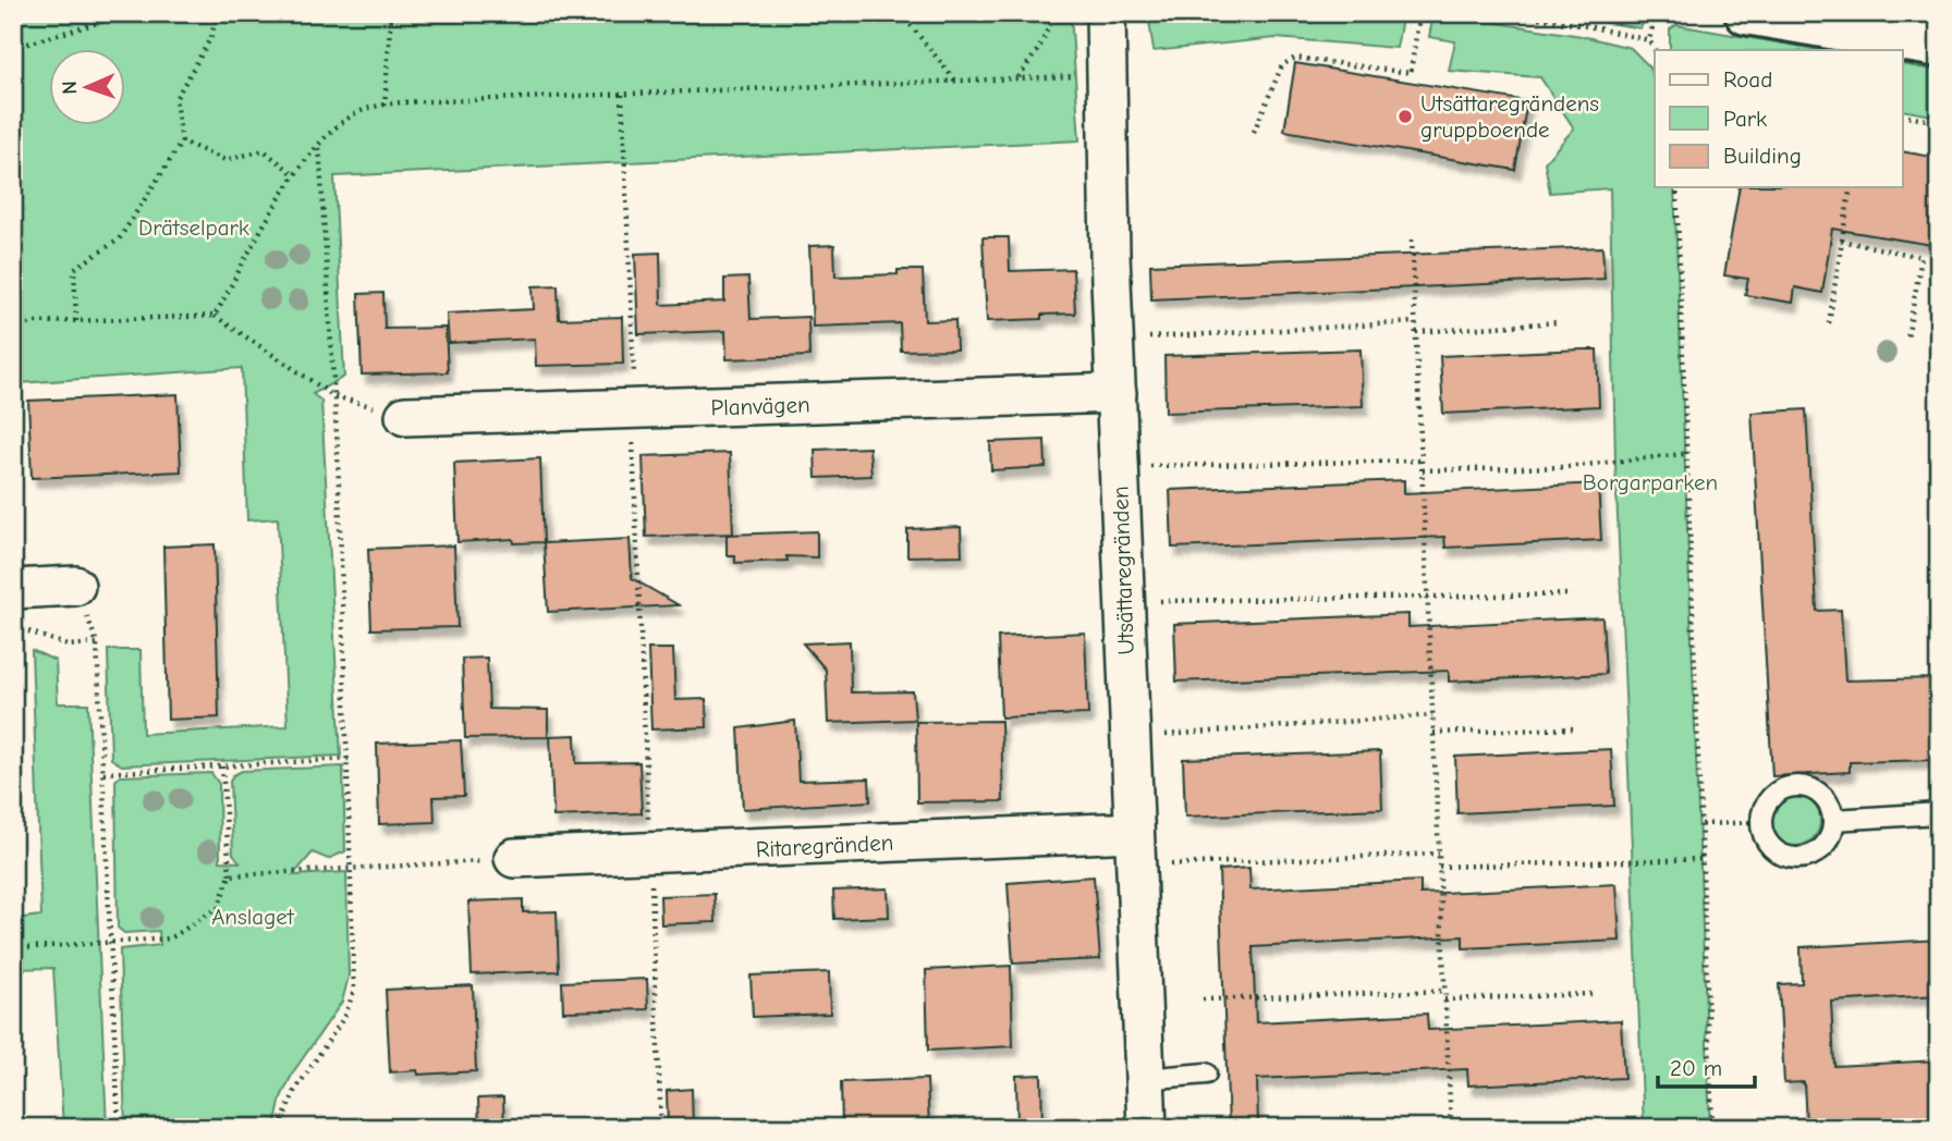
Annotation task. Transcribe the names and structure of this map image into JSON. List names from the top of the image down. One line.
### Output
{"streets":{"street":["Planvägen","Utsättaregränden","Ritaregränden"]},"crossings":[["Planvägen","Utsättaregränden"],["Utsättaregränden","Ritaregränden"]],"parks":["Drätselpark","Borgarparken","Anslaget"],"places":["Utsättaregrändens gruppboende"],"legend":["Road","Park","Building"],"scale_bar":"20 m","north":"left"}
